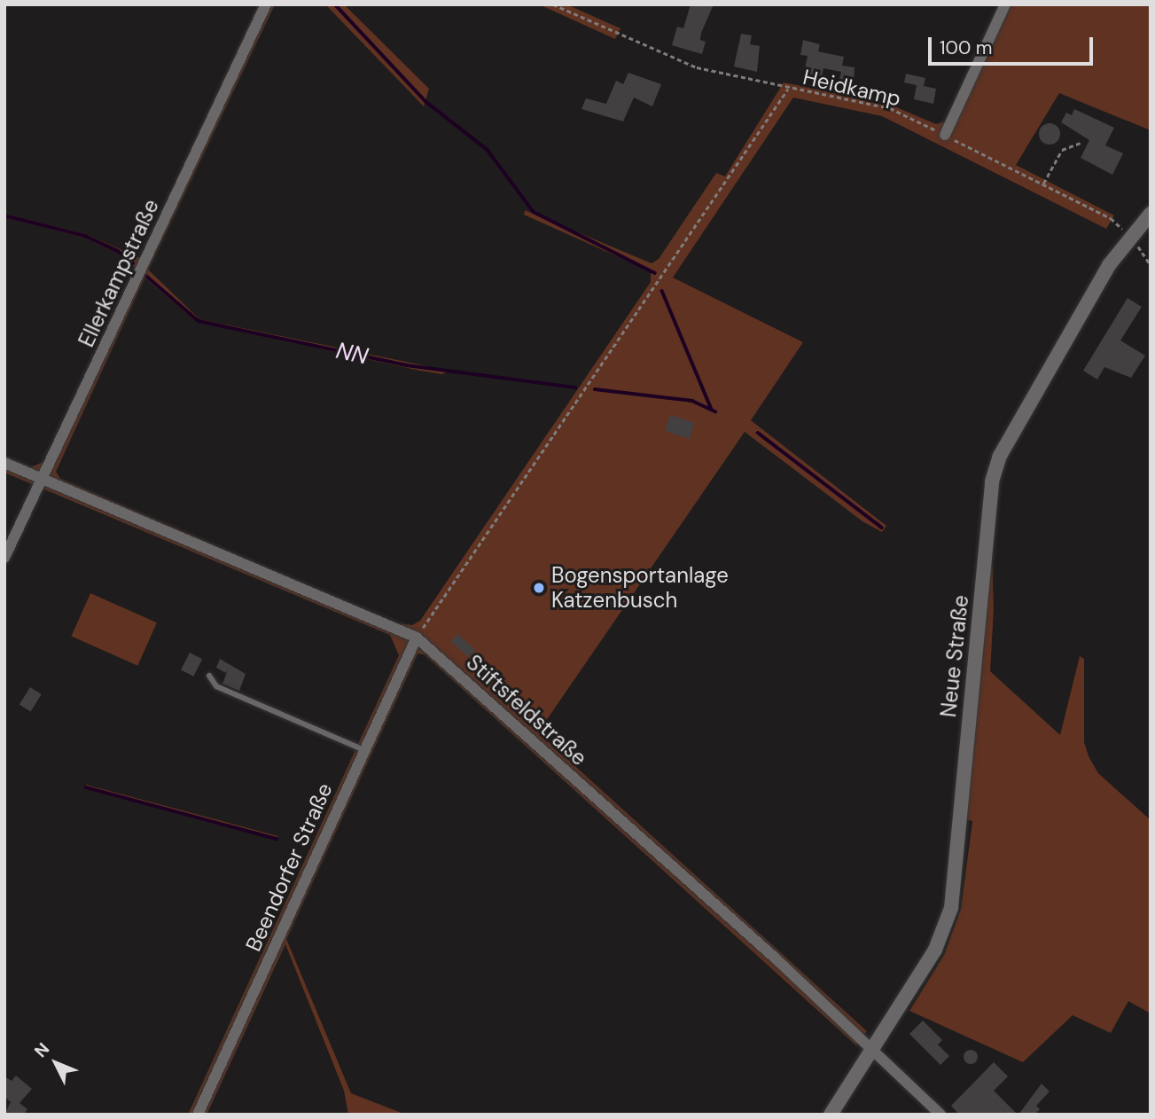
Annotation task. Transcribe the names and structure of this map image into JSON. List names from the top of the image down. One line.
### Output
{"streets":{"street":["Ellerkampstraße","Neue Straße","Stiftsfeldstraße","Beendorfer Straße"],"path":["Heidkamp"]},"crossings":[["Heidkamp","Neue Straße"],["Ellerkampstraße","Stiftsfeldstraße"],["Neue Straße","Stiftsfeldstraße"],["Stiftsfeldstraße","Beendorfer Straße"]],"water":["NN"],"places":["Bogensportanlage Katzenbusch"],"scale_bar":"100 m","north":"top left"}
